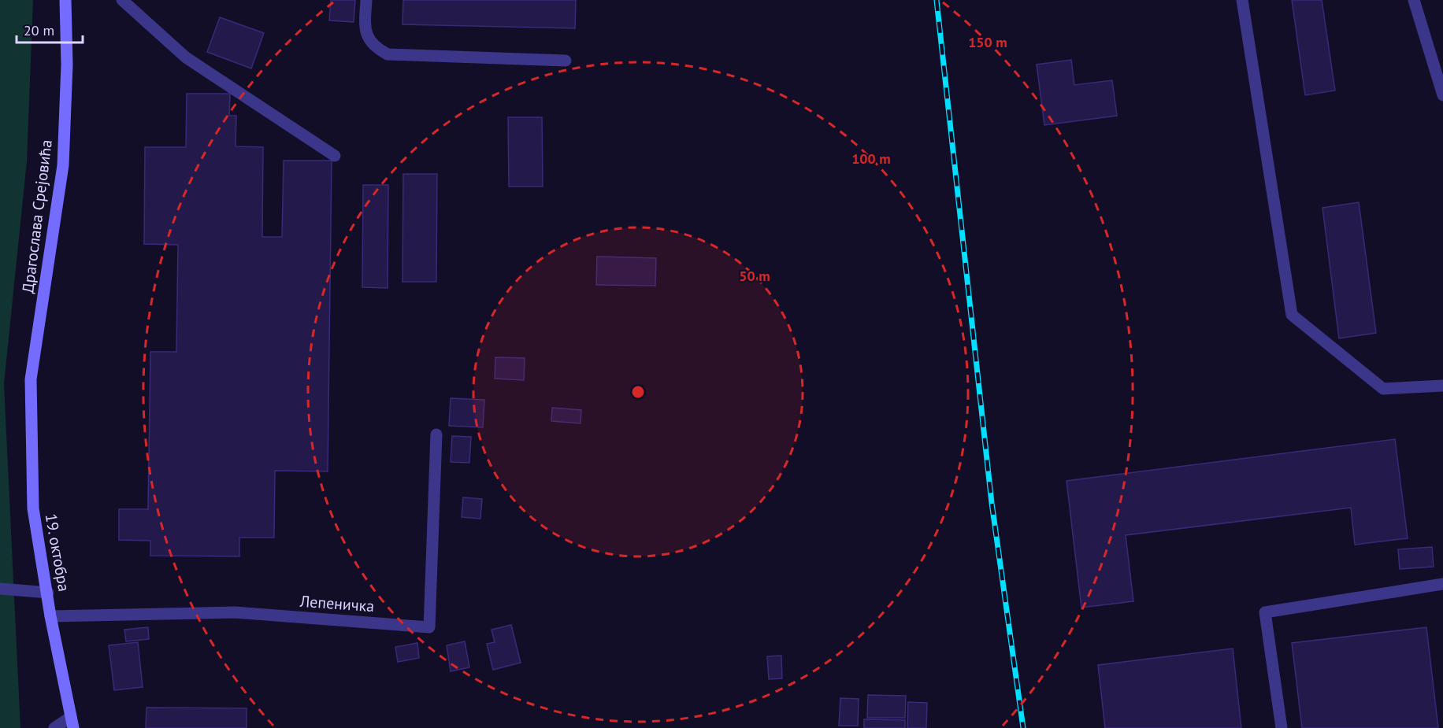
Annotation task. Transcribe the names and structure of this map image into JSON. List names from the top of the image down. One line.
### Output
{"streets":{"street":["Драгослава Срејовића","19. октобра","Лепеничка"]},"crossings":[["Драгослава Срејовића","19. октобра"],["19. октобра","Лепеничка"]],"scale_bar":"20 m","rings":["150 m","100 m","50 m"]}
